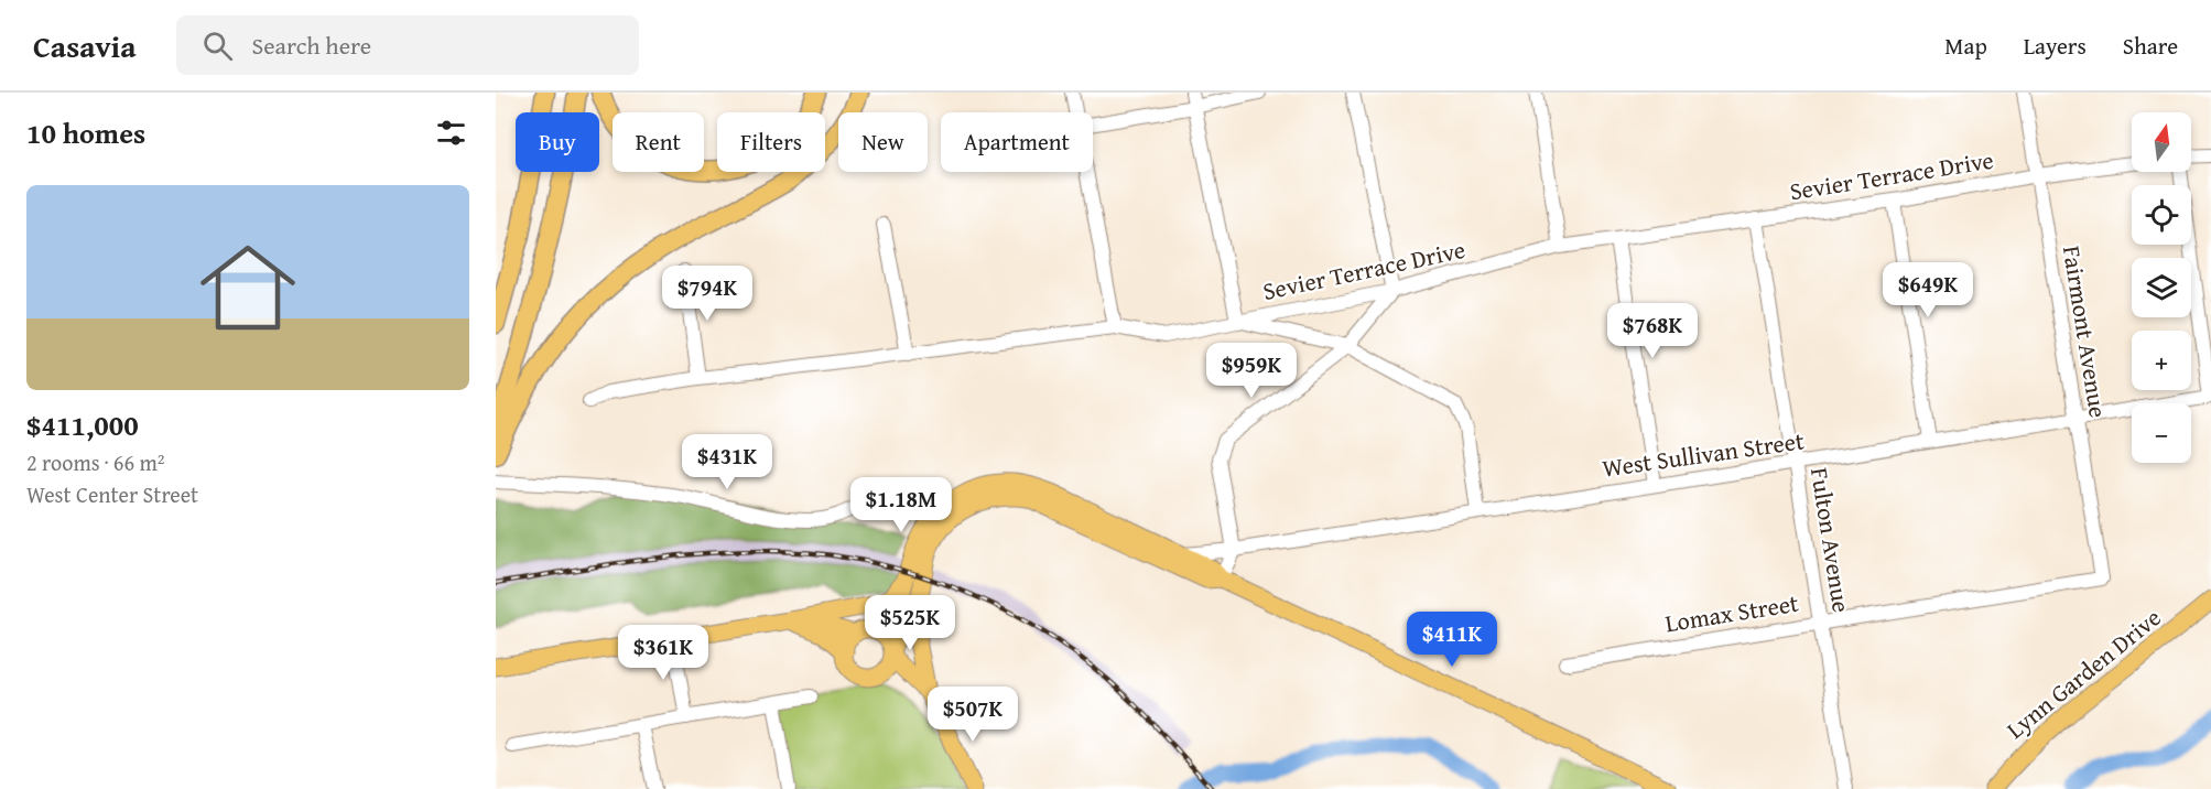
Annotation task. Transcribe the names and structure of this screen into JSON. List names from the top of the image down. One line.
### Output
{"streets":{"main road":["Lynn Garden Drive"],"street":["Sevier Terrace Drive","Fairmont Avenue","West Sullivan Street","Fulton Avenue","Lomax Street"]},"crossings":[["Sevier Terrace Drive","Fairmont Avenue"],["Sevier Terrace Drive","Fulton Avenue"],["Fairmont Avenue","West Sullivan Street"],["Fairmont Avenue","Lomax Street"],["West Sullivan Street","Fulton Avenue"],["Fulton Avenue","Lomax Street"]],"north":"top","page":{"header":"Casavia","search":"Search here","nav":["Map","Layers","Share"],"heading":"10 homes","map_buttons":["+","−"],"chip":["Buy","Rent","Filters","New","Apartment"],"list":[{"name":"$411,000","note":"2 rooms · 66 m² · West Center Street"}],"price":["$649K","$794K","$768K","$959K","$431K","$1.18M","$525K","$411K","$361K","$507K"]}}
